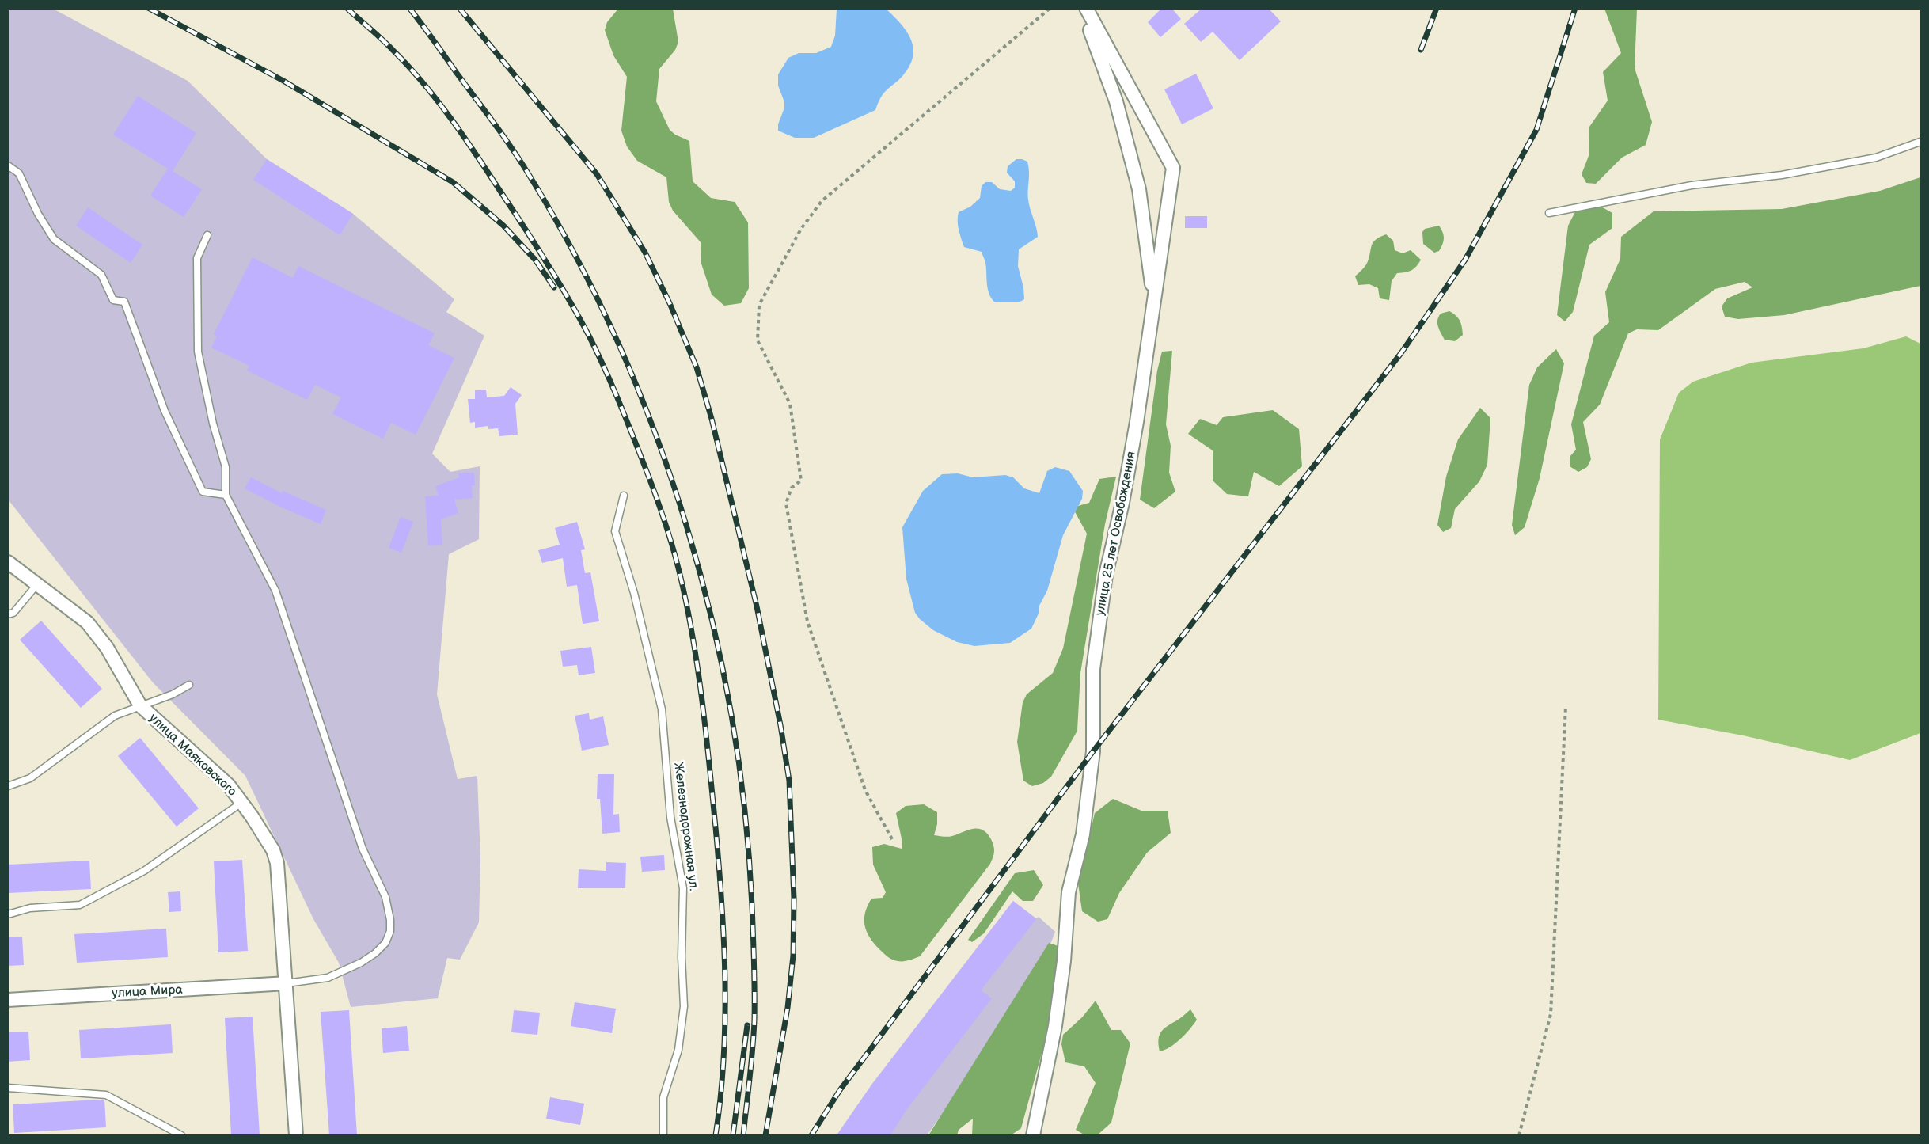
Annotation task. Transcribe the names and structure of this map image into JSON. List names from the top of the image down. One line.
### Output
{"streets":{"street":["улица 25 лет Освобождения","улица Маяковского","улица Мира"],"lane":["Железнодорожная ул."]},"crossings":[["улица Маяковского","улица Мира"]]}
